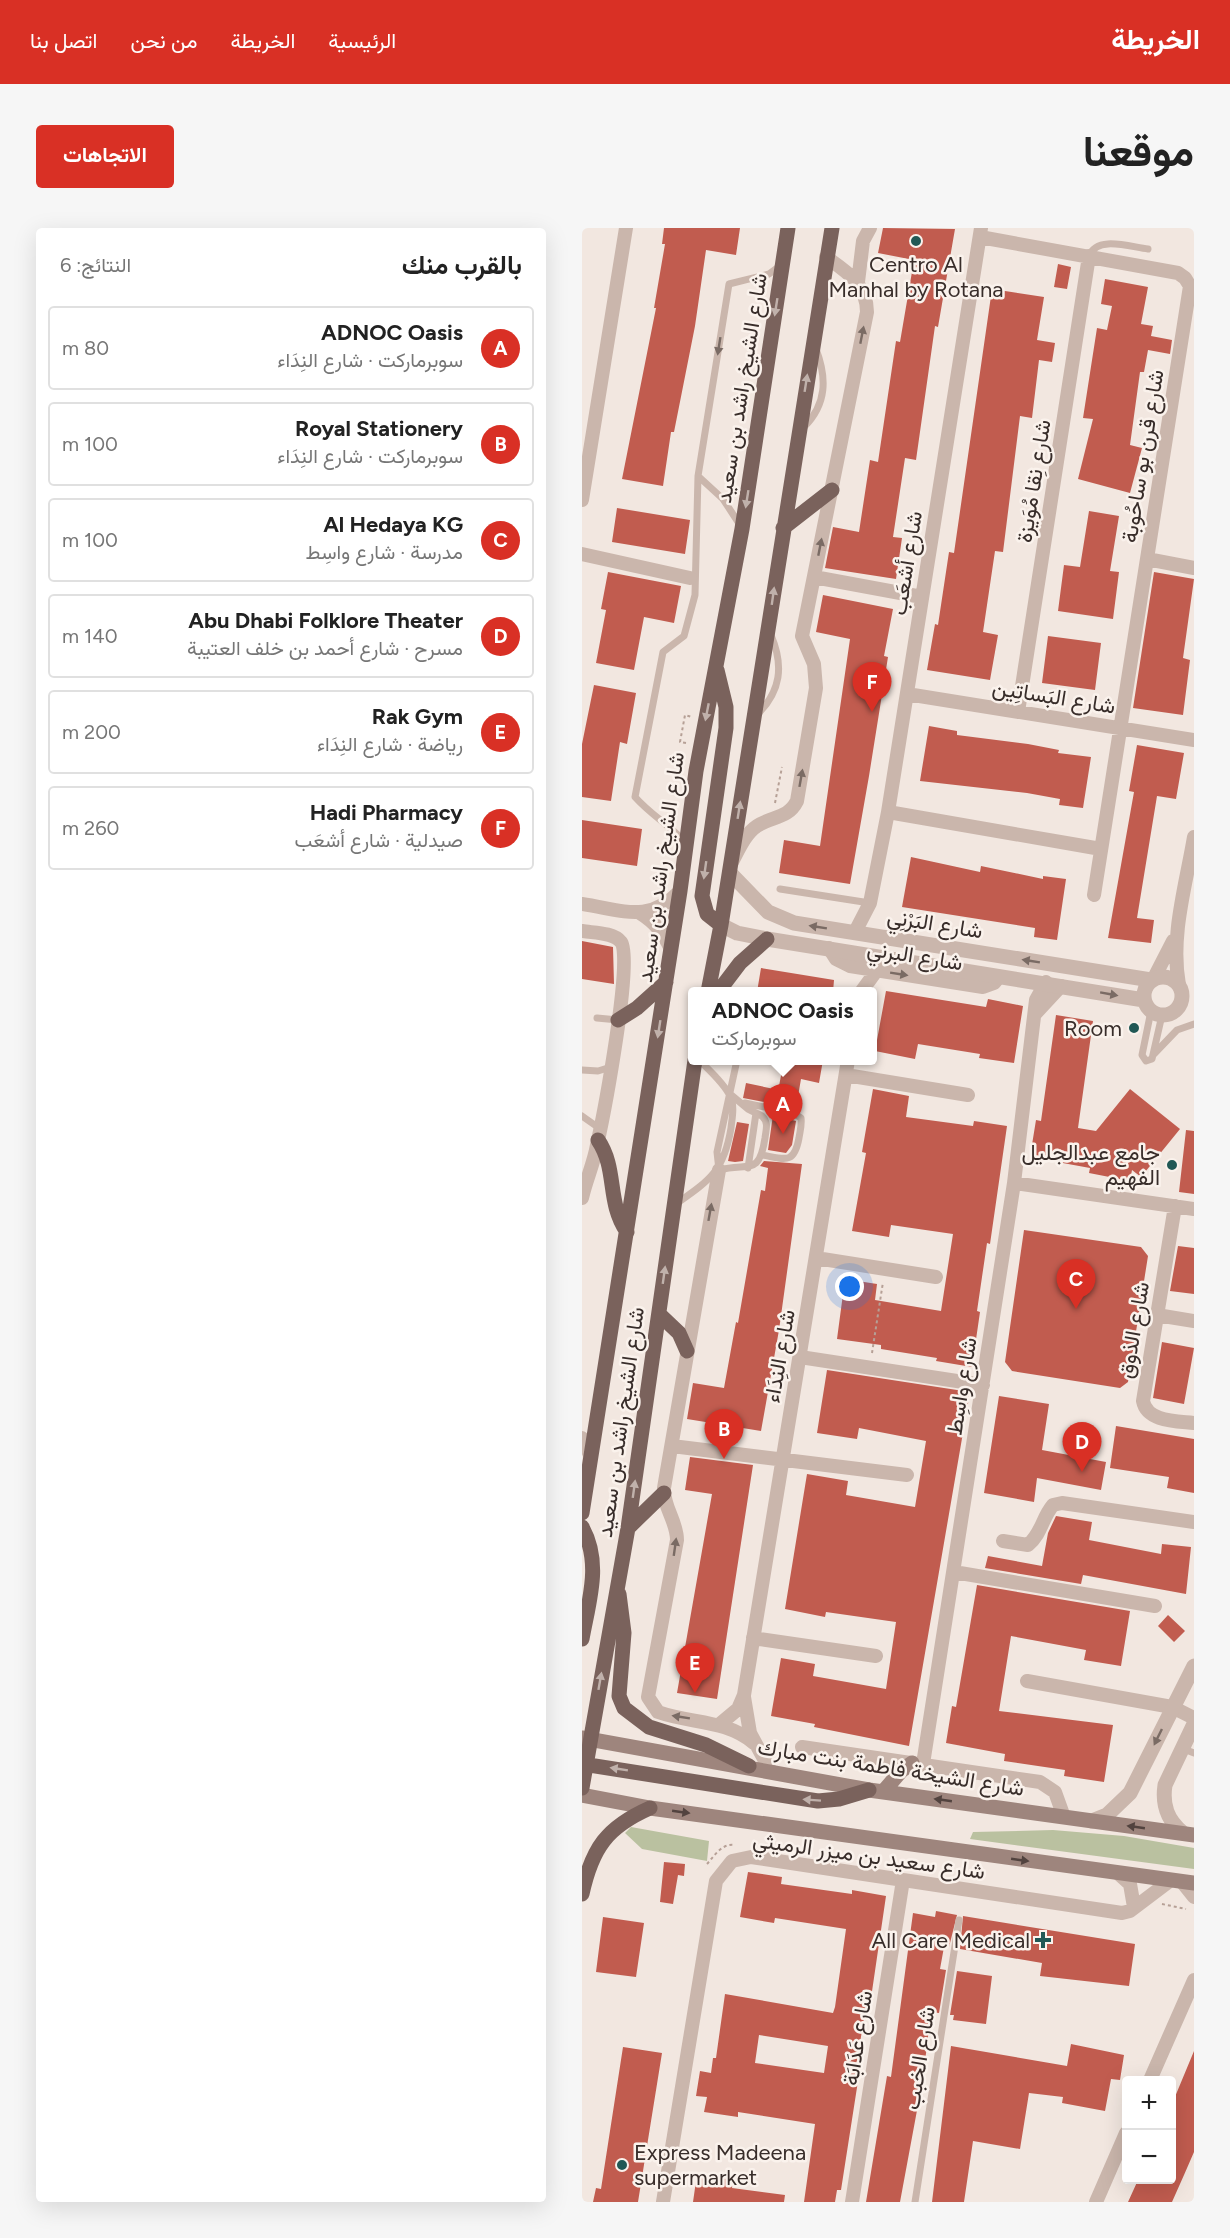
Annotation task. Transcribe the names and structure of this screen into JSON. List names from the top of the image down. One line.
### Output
{"streets":{"main road":["شارع الشيخ راشد بن سعيد","شارع الشيخة فاطمة بنت مبارك"],"street":["شارع قرن بو ساحُوبة","شارع نِقا مُوَيزة","شارع أشعَب","شارع البَساتِين","شارع البَرْنِي","شارع البرني","شارع الذوق","شارع النِدَاء","شارع واسِط","شارع سعيد بن ميزر الرميثي","شارع عَدَابَة"],"lane":["شارع الخبب"]},"crossings":[["شارع الشيخ راشد بن سعيد","شارع الشيخة فاطمة بنت مبارك"],["شارع قرن بو ساحُوبة","شارع نِقا مُوَيزة"],["شارع قرن بو ساحُوبة","شارع أشعَب"],["شارع قرن بو ساحُوبة","شارع البَساتِين"],["شارع نِقا مُوَيزة","شارع البَساتِين"],["شارع أشعَب","شارع البَساتِين"],["شارع أشعَب","شارع البَرْنِي"],["شارع البَرْنِي","شارع البرني"],["شارع البَرْنِي","شارع واسِط"],["شارع النِدَاء","شارع الشيخة فاطمة بنت مبارك"],["شارع سعيد بن ميزر الرميثي","شارع عَدَابَة"]],"places":{"other":["Centro Al Manhal by Rotana","Room","جامع عبدالجليل الفهيم","Express Madeena supermarket"],"health":["All Care Medical"]},"page":{"header":"الخريطة","nav":["الرئيسية","الخريطة","من نحن","اتصل بنا"],"title":"موقعنا","buttons":"الاتجاهات","heading":["بالقرب منك","النتائج: 6"],"list":[{"mark":"A","name":"ADNOC Oasis","note":"سوبرماركت · شارع النِدَاء","value":"80 m"},{"mark":"B","name":"Royal Stationery","note":"سوبرماركت · شارع النِدَاء","value":"100 m"},{"mark":"C","name":"Al Hedaya KG","note":"مدرسة · شارع واسِط","value":"100 m"},{"mark":"D","name":"Abu Dhabi Folklore Theater","note":"مسرح · شارع أحمد بن خلف العتيبة","value":"140 m"},{"mark":"E","name":"Rak Gym","note":"رياضة · شارع النِدَاء","value":"200 m"},{"mark":"F","name":"Hadi Pharmacy","note":"صيدلية · شارع أشعَب","value":"260 m"}],"pins":["F","A","C","B","D","E"],"popup":["ADNOC Oasis","سوبرماركت"],"map_buttons":["+","−"]}}
